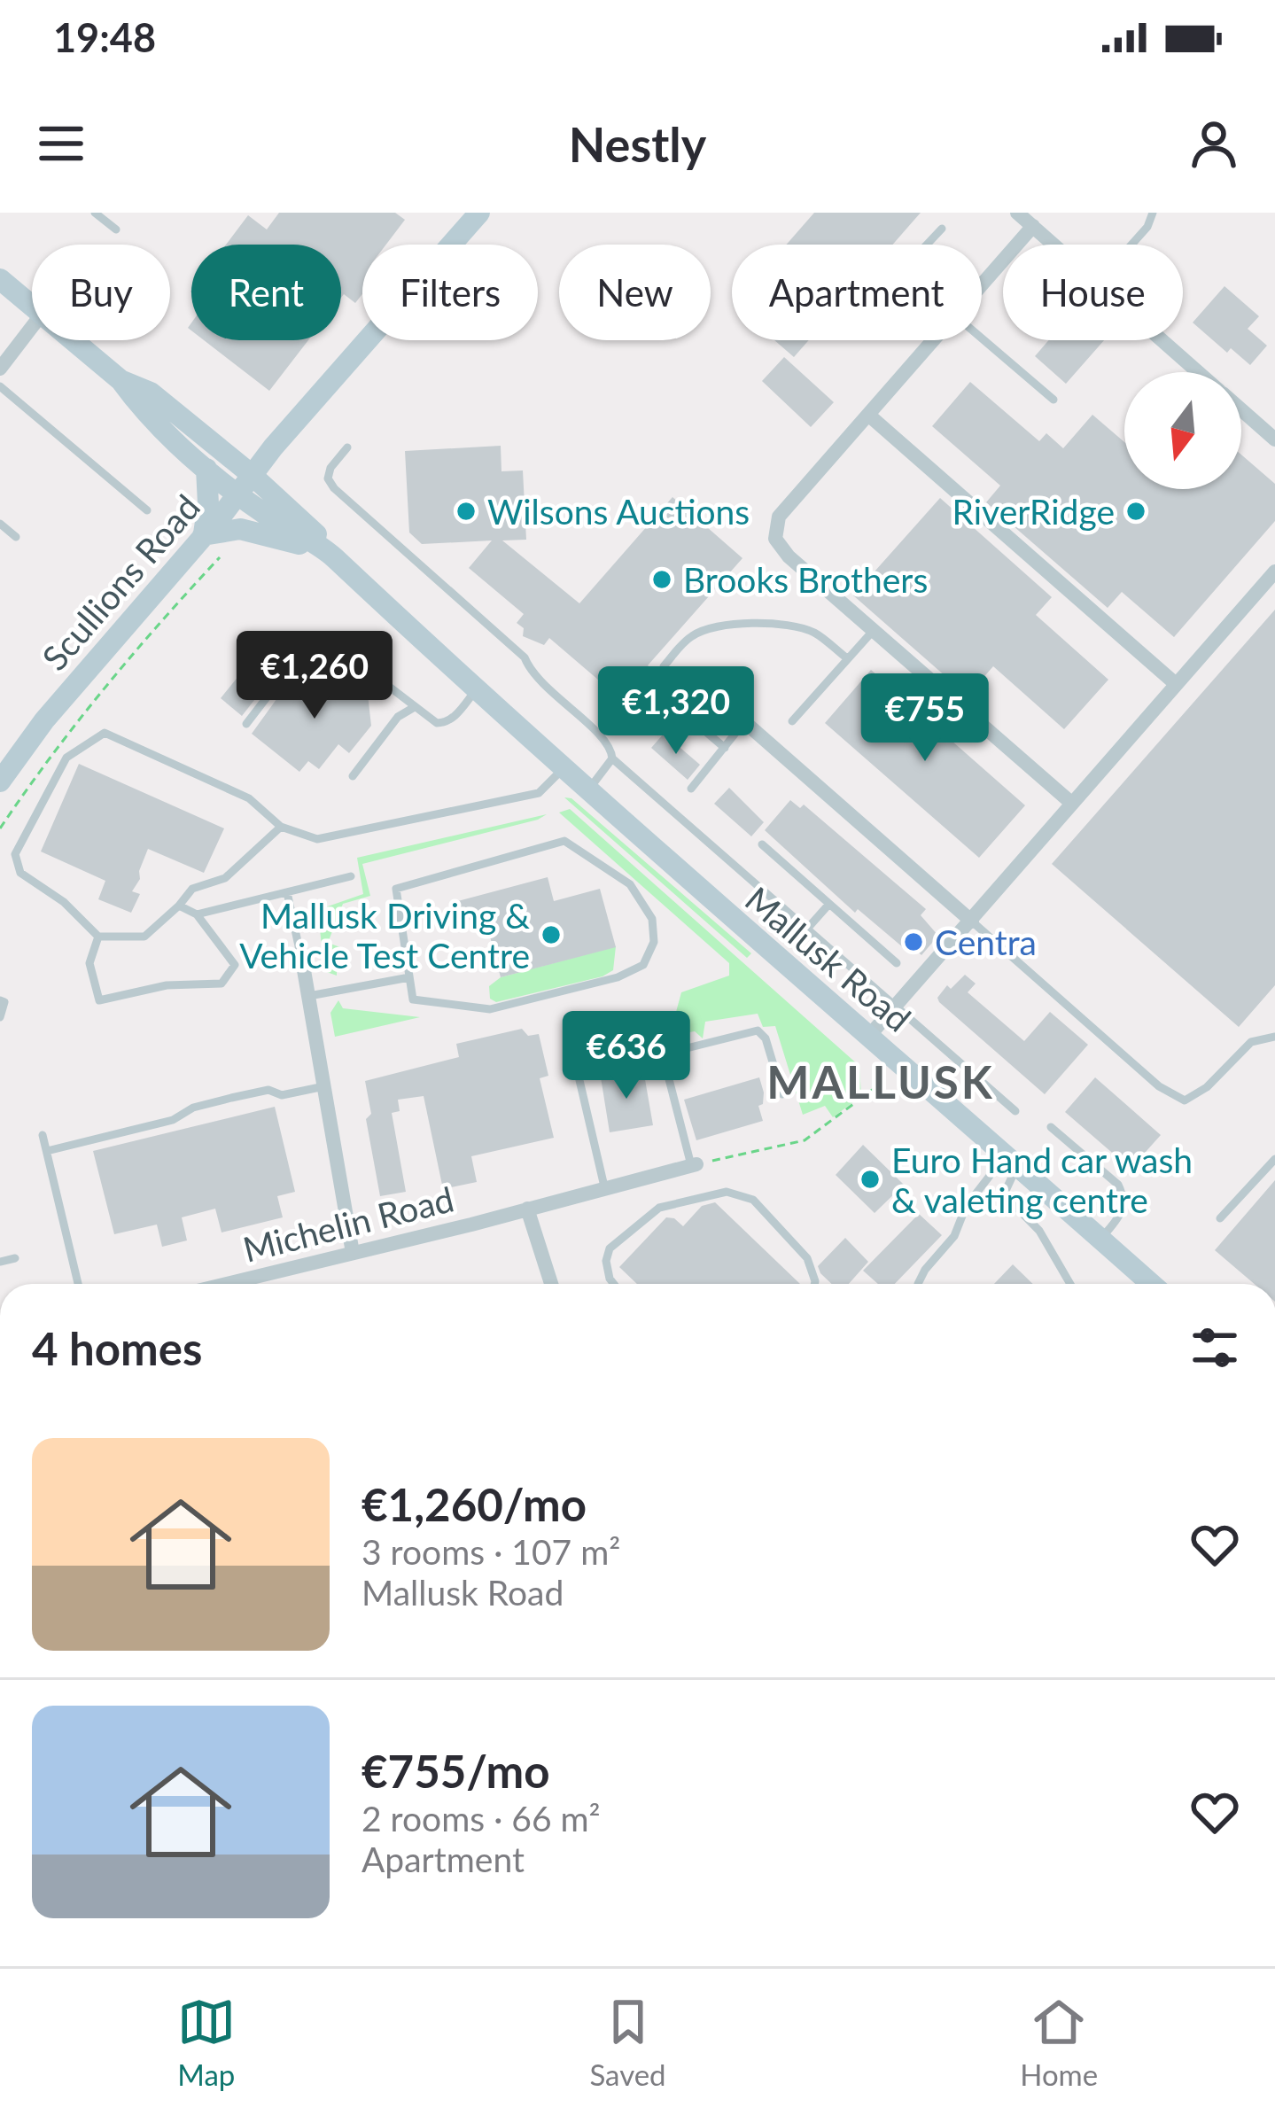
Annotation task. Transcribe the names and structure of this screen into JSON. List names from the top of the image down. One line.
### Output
{"streets":{"main road":["Scullions Road","Mallusk Road"],"street":["Michelin Road"]},"crossings":[["Scullions Road","Mallusk Road"]],"districts":["MALLUSK"],"places":["Wilsons Auctions","RiverRidge","Brooks Brothers","Mallusk Driving & Vehicle Test Centre","Centra","Euro Hand car wash & valeting centre"],"north":"bottom","page":{"status":"19:48","header":"Nestly","chip":["Buy","Rent","Filters","New","Apartment","House"],"price":["€1,260","€1,320","€755","€636"],"heading":"4 homes","list":[{"name":"€1,260/mo","note":"3 rooms · 107 m² · Mallusk Road"},{"name":"€755/mo","note":"2 rooms · 66 m² · Apartment"}],"tabs":["Map","Saved","Home"]}}
